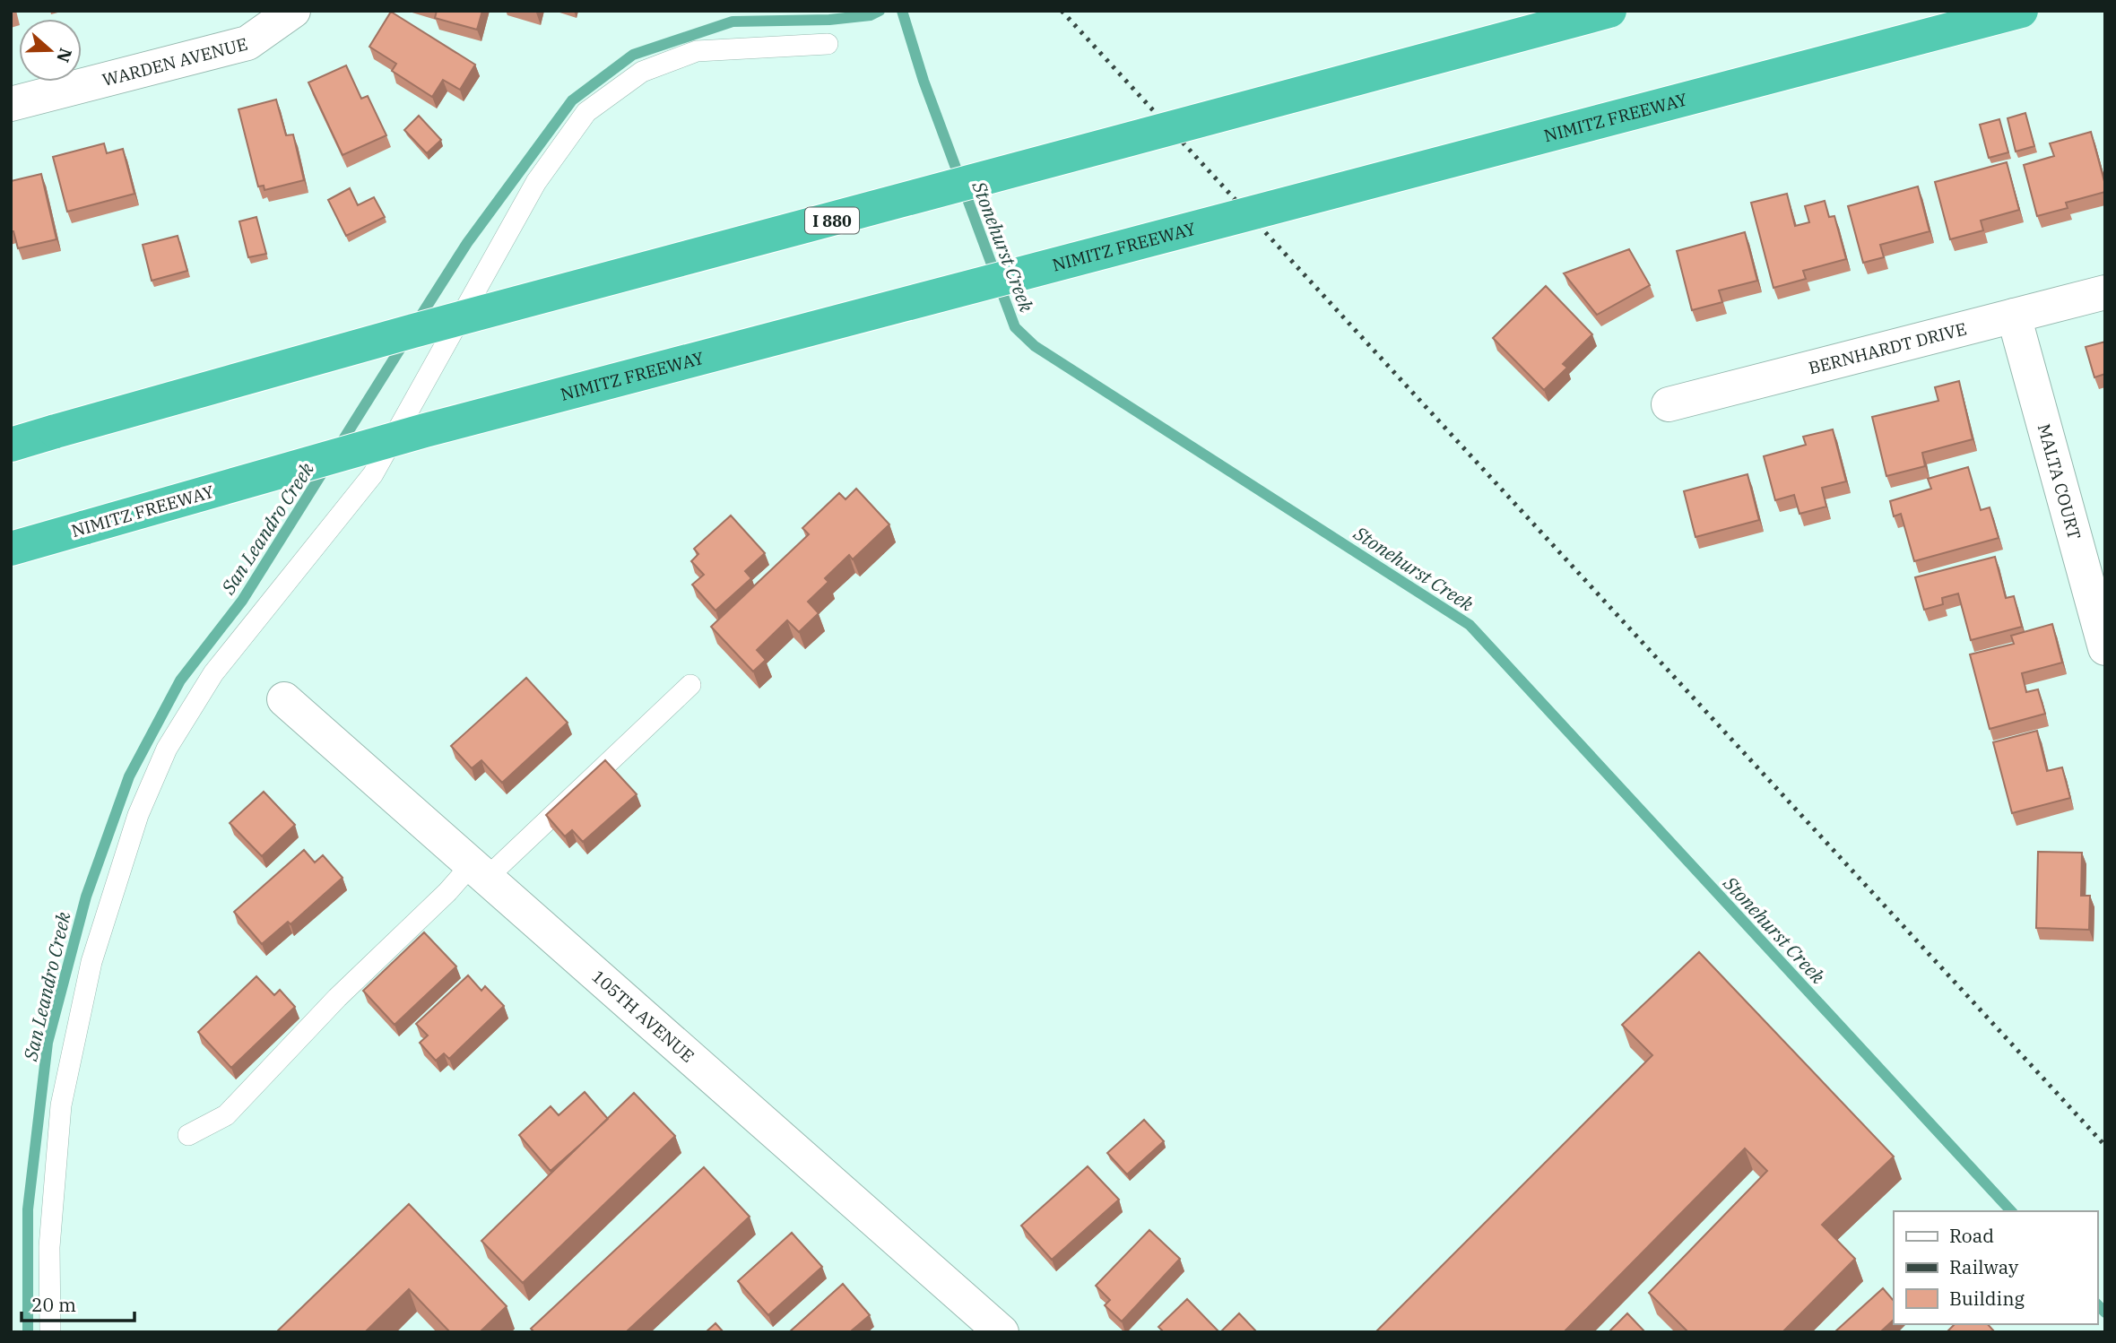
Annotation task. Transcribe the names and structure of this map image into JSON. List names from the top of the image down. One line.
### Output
{"streets":{"highway":["NIMITZ FREEWAY","I 880"],"street":["WARDEN AVENUE","BERNHARDT DRIVE","MALTA COURT","105TH AVENUE"]},"crossings":[["BERNHARDT DRIVE","MALTA COURT"]],"water":["Stonehurst Creek","San Leandro Creek"],"legend":["Road","Railway","Building"],"scale_bar":"20 m","north":"right"}
